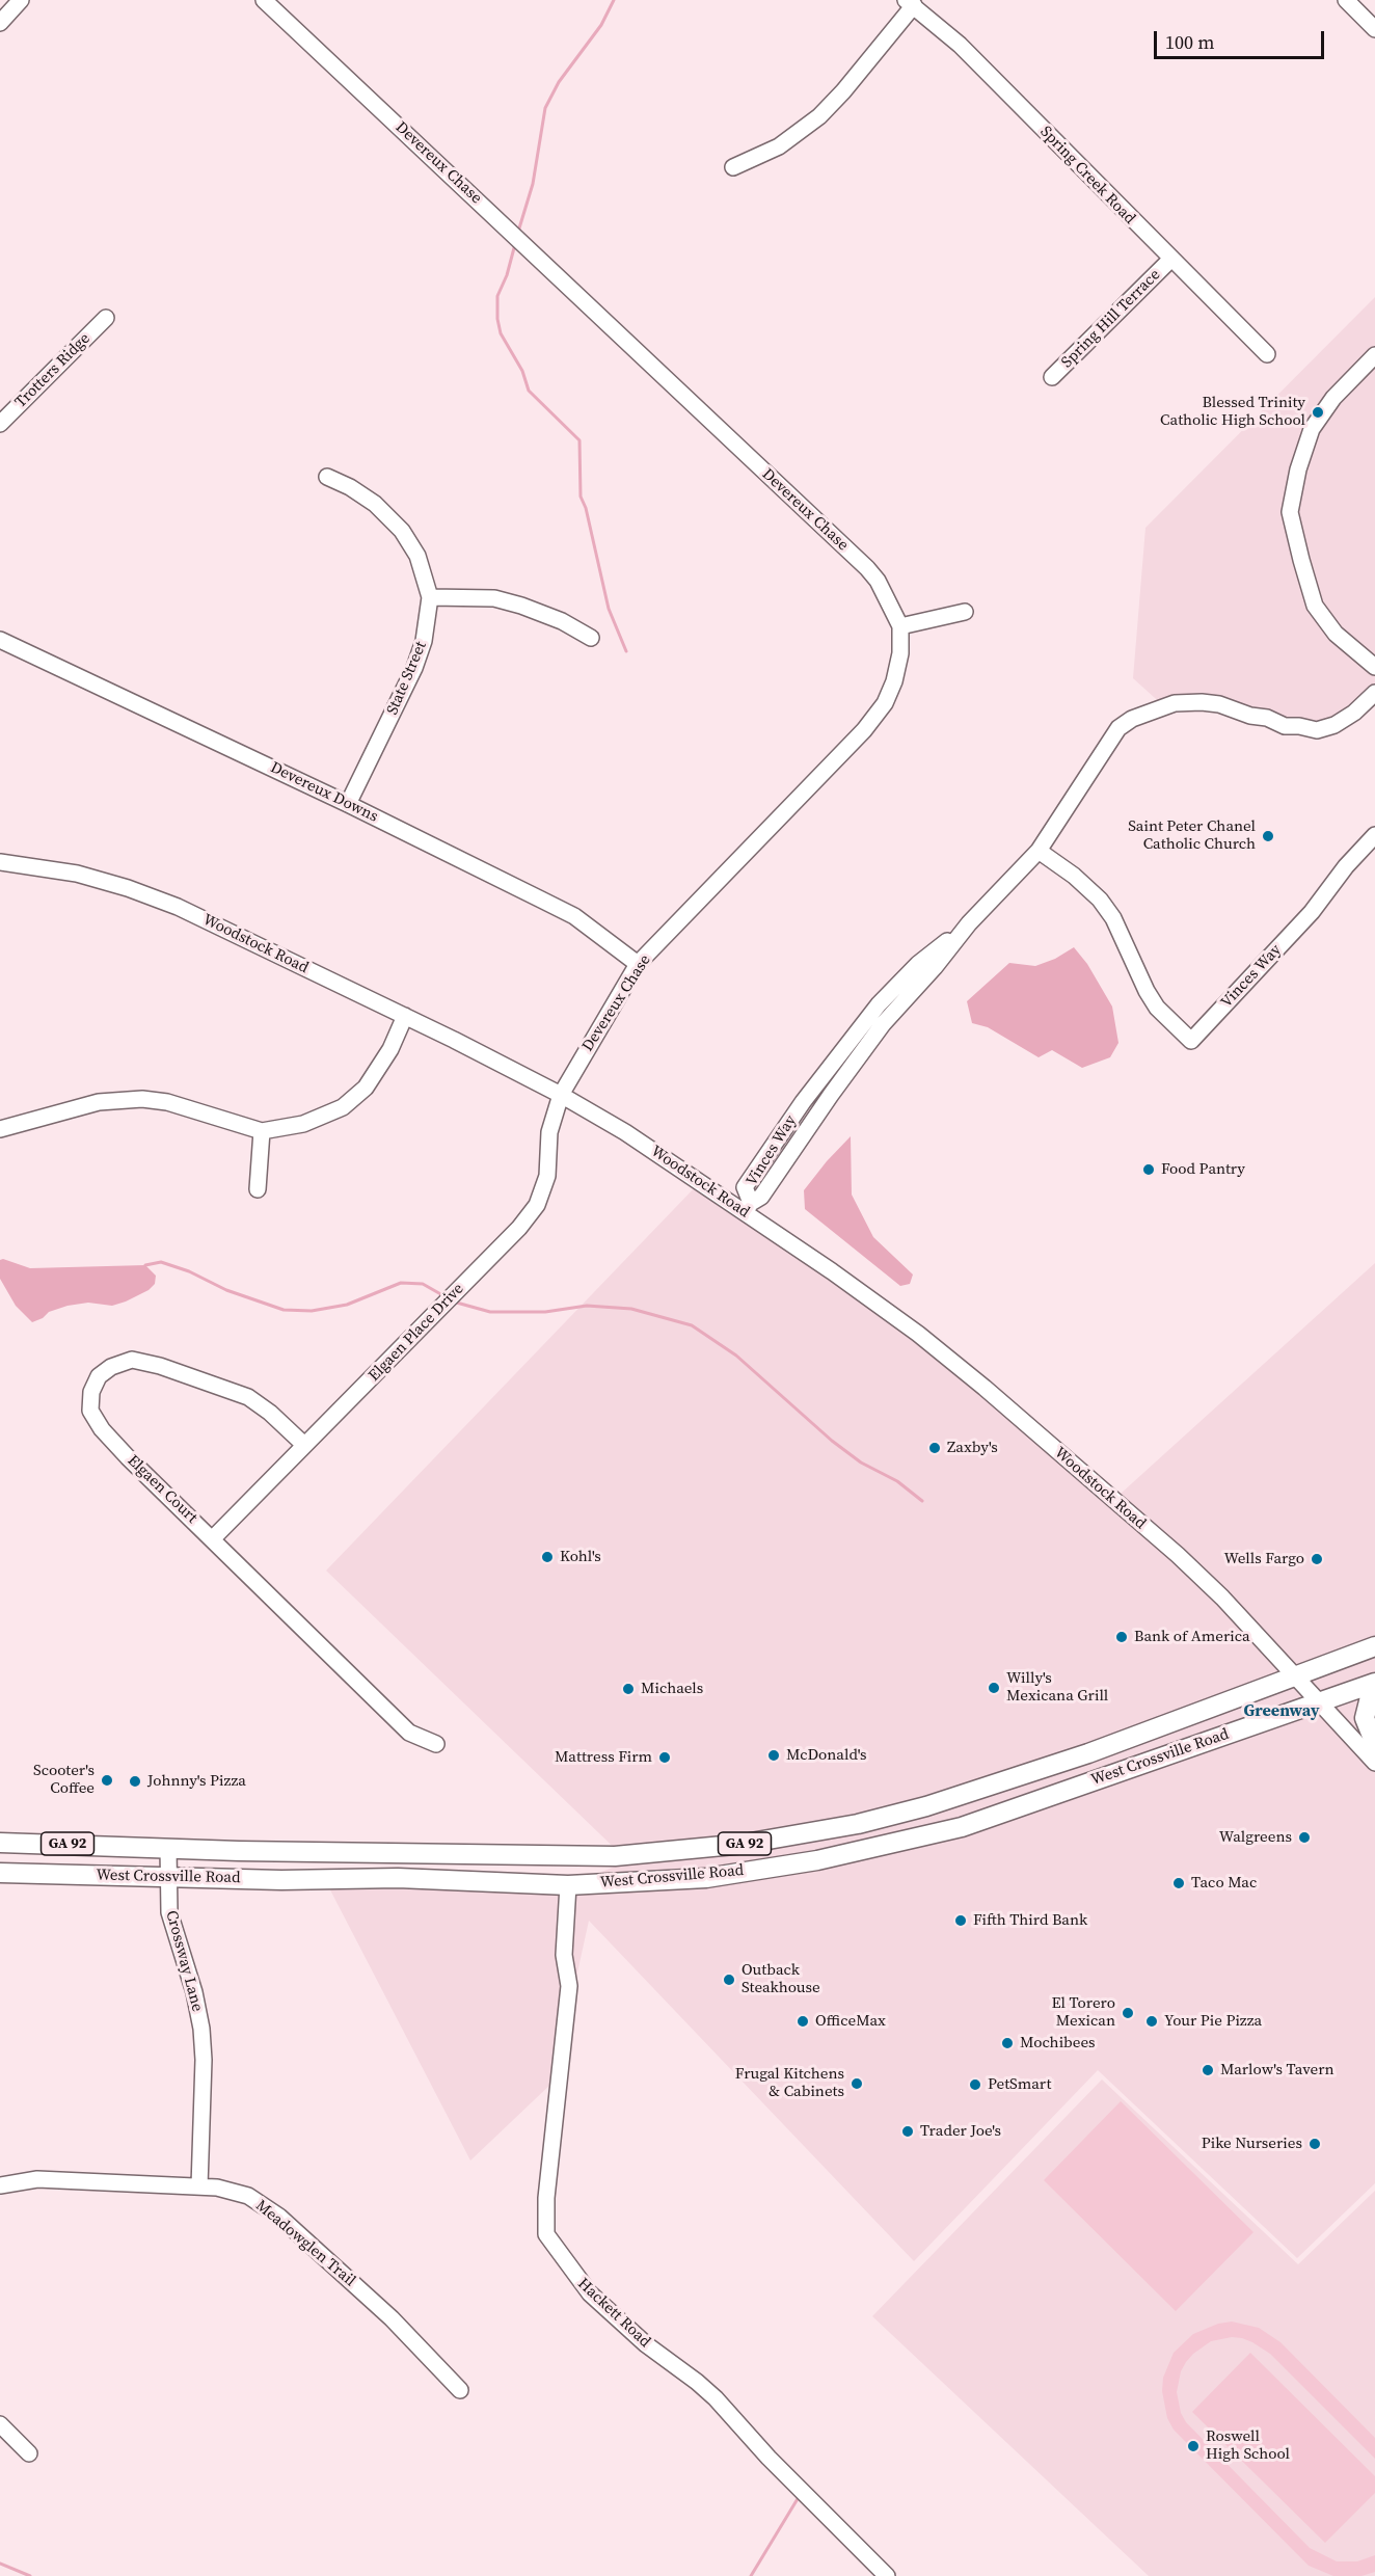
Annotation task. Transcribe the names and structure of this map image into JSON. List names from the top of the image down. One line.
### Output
{"streets":{"main road":["West Crossville Road","GA 92"],"street":["Devereux Chase","Spring Creek Road","Spring Hill Terrace","Trotters Ridge","State Street","Devereux Downs","Woodstock Road","Vinces Way","Elgaen Place Drive","Elgaen Court","Crossway Lane","Meadowglen Trail","Hackett Road"]},"crossings":[["Devereux Chase","Devereux Downs"],["Devereux Chase","Woodstock Road"],["Devereux Chase","Elgaen Place Drive"],["Spring Creek Road","Spring Hill Terrace"],["State Street","Devereux Downs"],["Woodstock Road","Vinces Way"],["Woodstock Road","Elgaen Place Drive"],["Woodstock Road","West Crossville Road"],["Woodstock Road","GA 92"],["Elgaen Place Drive","Elgaen Court"],["West Crossville Road","GA 92"],["West Crossville Road","Crossway Lane"],["West Crossville Road","Hackett Road"],["Crossway Lane","Meadowglen Trail"]],"districts":["Greenway"],"places":["Blessed Trinity Catholic High School","Saint Peter Chanel Catholic Church","Food Pantry","Zaxby's","Kohl's","Wells Fargo","Bank of America","Willy's Mexicana Grill","Michaels","McDonald's","Mattress Firm","Scooter's Coffee","Johnny's Pizza","Walgreens","Taco Mac","Fifth Third Bank","Outback Steakhouse","El Torero Mexican","OfficeMax","Your Pie Pizza","Mochibees","Marlow's Tavern","Frugal Kitchens & Cabinets","PetSmart","Trader Joe's","Pike Nurseries","Roswell High School"],"scale_bar":"100 m"}
